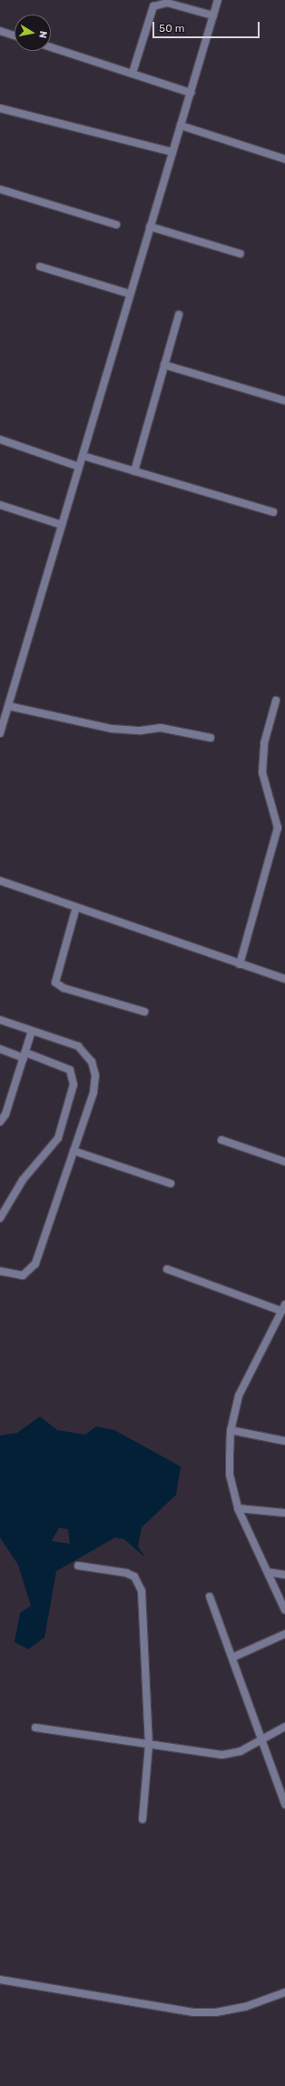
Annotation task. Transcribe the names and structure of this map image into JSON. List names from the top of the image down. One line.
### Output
{"scale_bar":"50 m","north":"right"}
